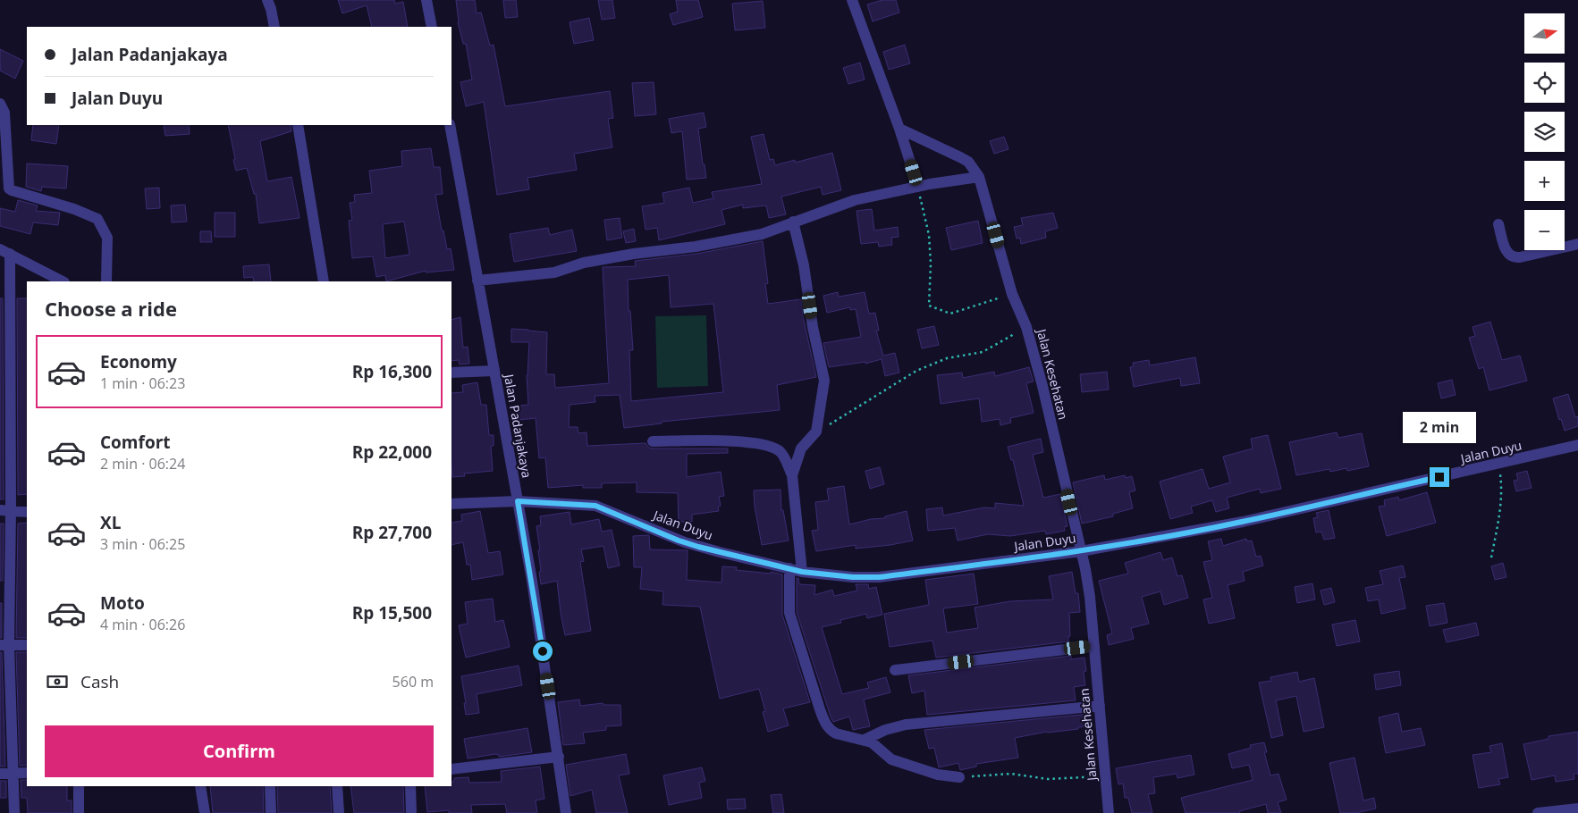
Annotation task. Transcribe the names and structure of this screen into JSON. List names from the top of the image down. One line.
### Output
{"streets":{"street":["Jalan Kesehatan","Jalan Padanjakaya","Jalan Duyu"]},"crossings":[["Jalan Kesehatan","Jalan Duyu"],["Jalan Padanjakaya","Jalan Duyu"]],"north":"right","page":{"map_buttons":["+","−"],"banner":["Jalan Padanjakaya","Jalan Duyu"],"heading":"Choose a ride","list":[{"name":"Economy","note":"1 min · 06:23","value":"Rp 16,300"},{"name":"Comfort","note":"2 min · 06:24","value":"Rp 22,000"},{"name":"XL","note":"3 min · 06:25","value":"Rp 27,700"},{"name":"Moto","note":"4 min · 06:26","value":"Rp 15,500"}],"bubble":"2 min","pay":["Cash","560 m"],"buttons":"Confirm"}}
